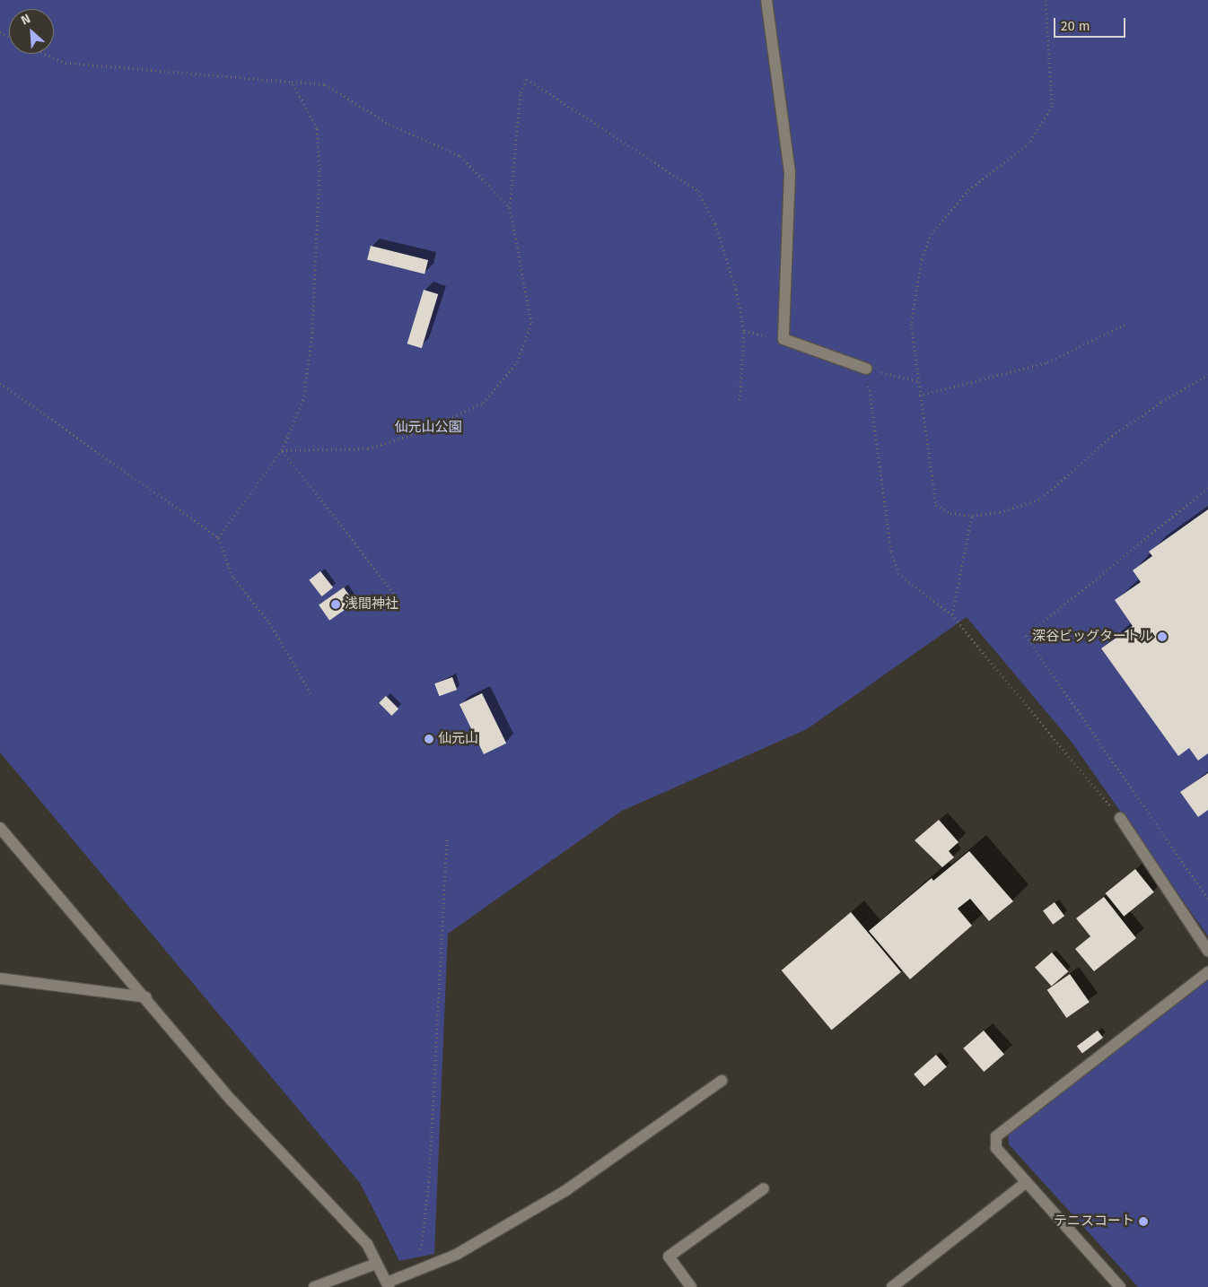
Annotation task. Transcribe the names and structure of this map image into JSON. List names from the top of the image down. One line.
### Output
{"parks":["仙元山公園"],"places":["浅間神社","深谷ビッグタートル","仙元山","テニスコート"],"scale_bar":"20 m","north":"top left"}
